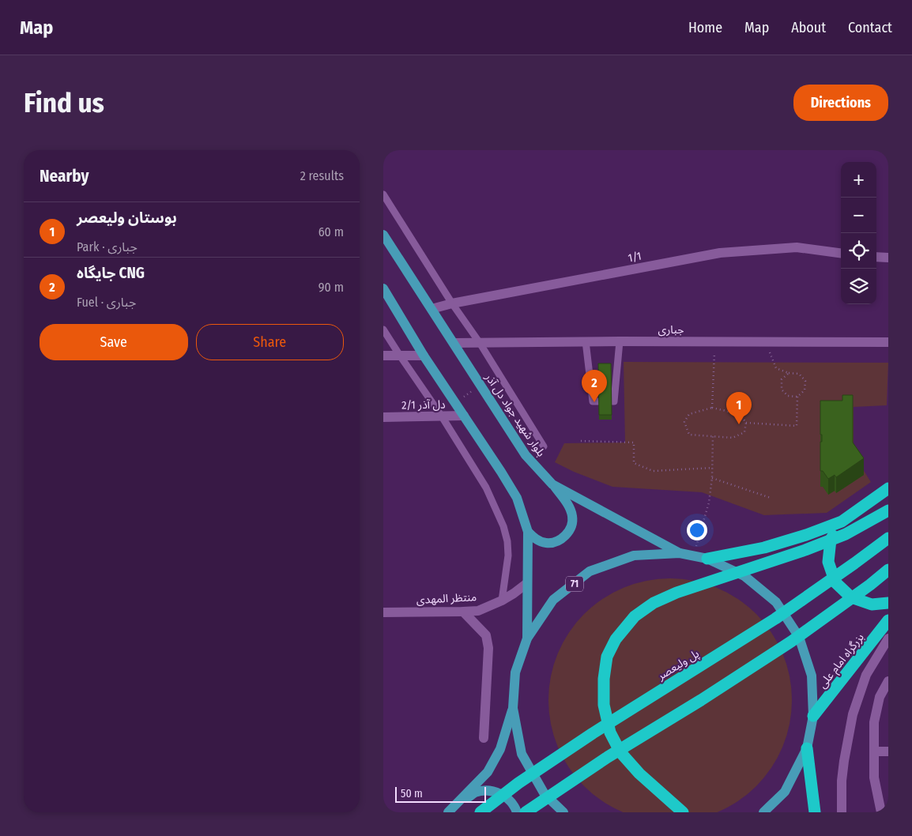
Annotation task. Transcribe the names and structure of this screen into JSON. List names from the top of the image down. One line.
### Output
{"streets":{"highway":["71","بزرگراه امام علی","پل ولیعصر"],"main road":["بلوار شهید جواد دل آذر"],"street":["1/1","جباری","دل آذر 2/1","منتظر المهدی"]},"crossings":[["1/1","بلوار شهید جواد دل آذر"],["جباری","بلوار شهید جواد دل آذر"],["بلوار شهید جواد دل آذر","71"],["71","بزرگراه امام علی"]],"scale_bar":"50 m","page":{"header":"Map","nav":["Home","Map","About","Contact"],"buttons":["Directions",["Save","Share"]],"title":"Find us","heading":["Nearby","2 results"],"map_buttons":["+","−"],"list":[{"mark":"1","name":"بوستان ولیعصر","note":"Park · جباری","value":"60 m"},{"mark":"2","name":"جایگاه CNG","note":"Fuel · جباری","value":"90 m"}],"pins":["2","1"],"scale":"50 m"}}
